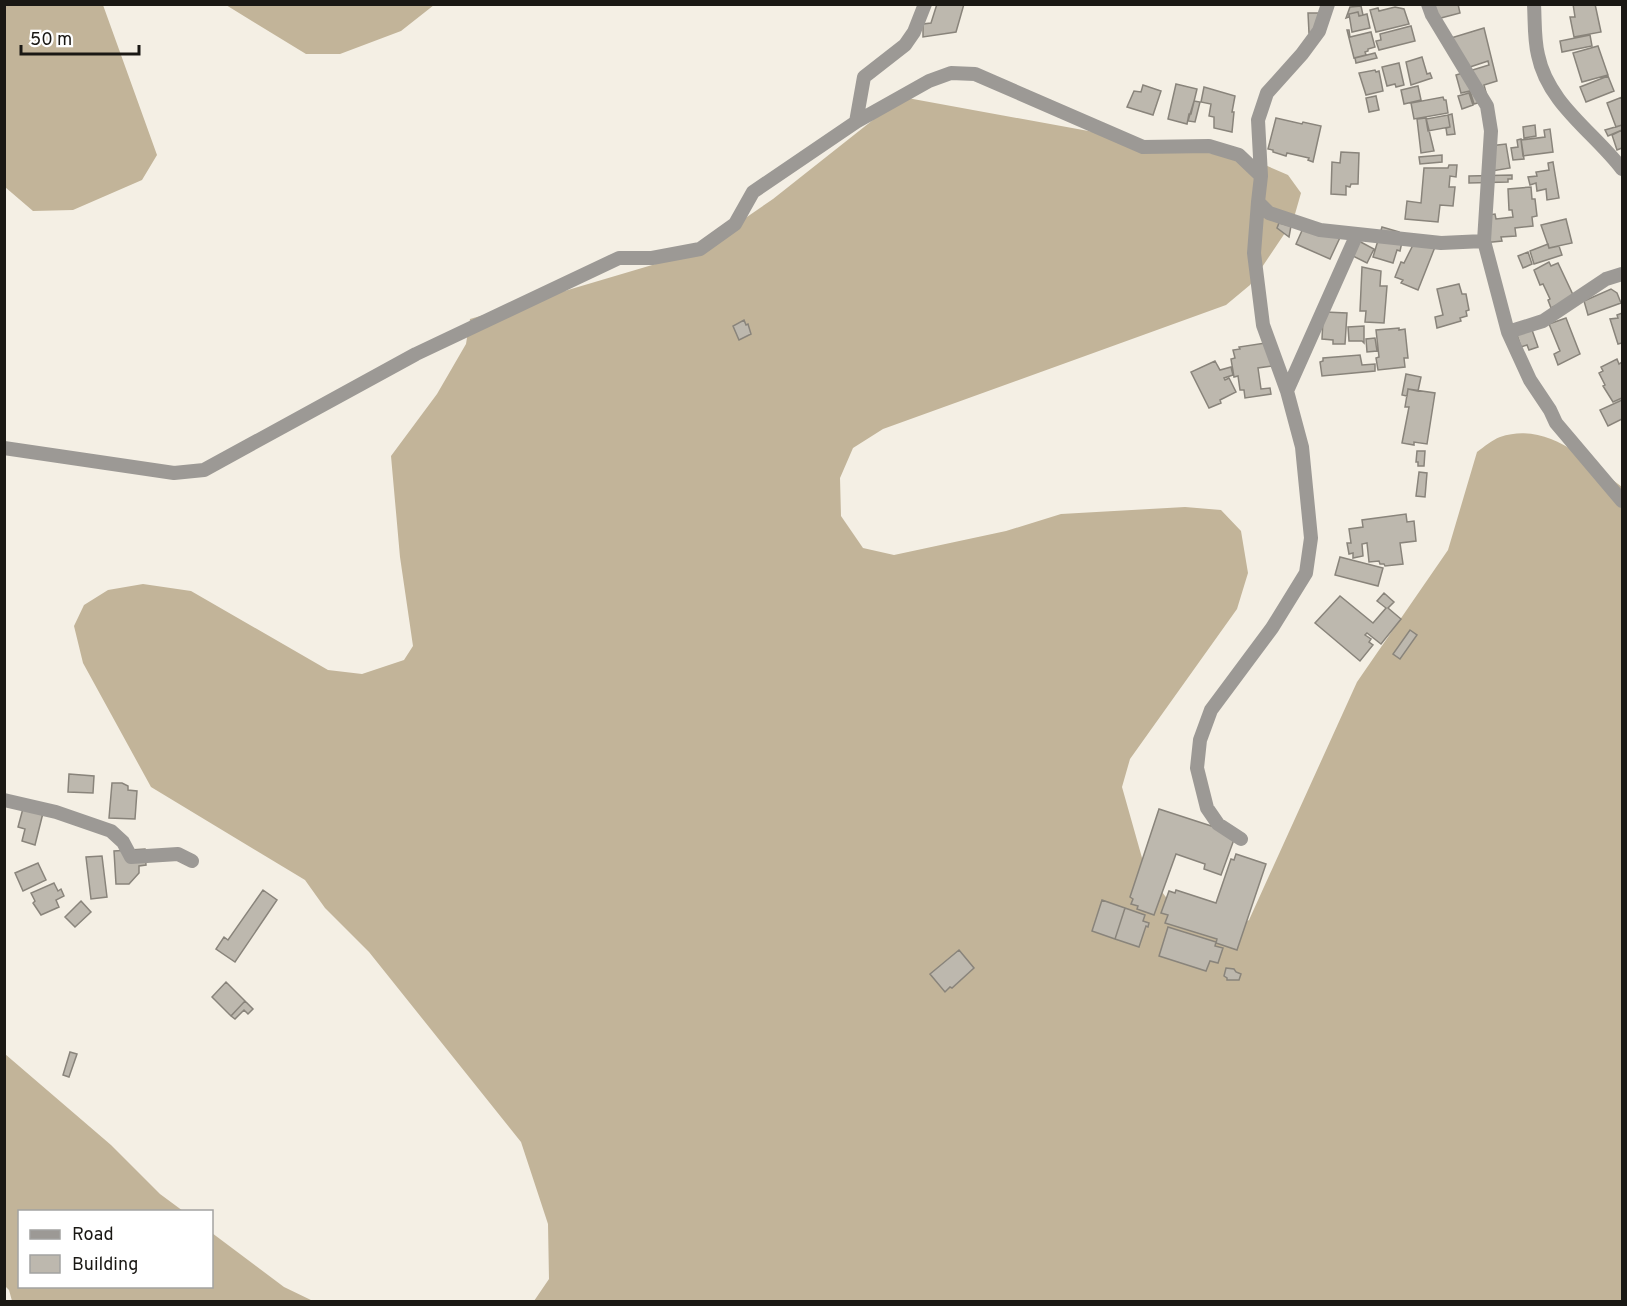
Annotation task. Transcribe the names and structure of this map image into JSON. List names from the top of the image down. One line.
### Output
{"legend":["Road","Building"],"scale_bar":"50 m"}
